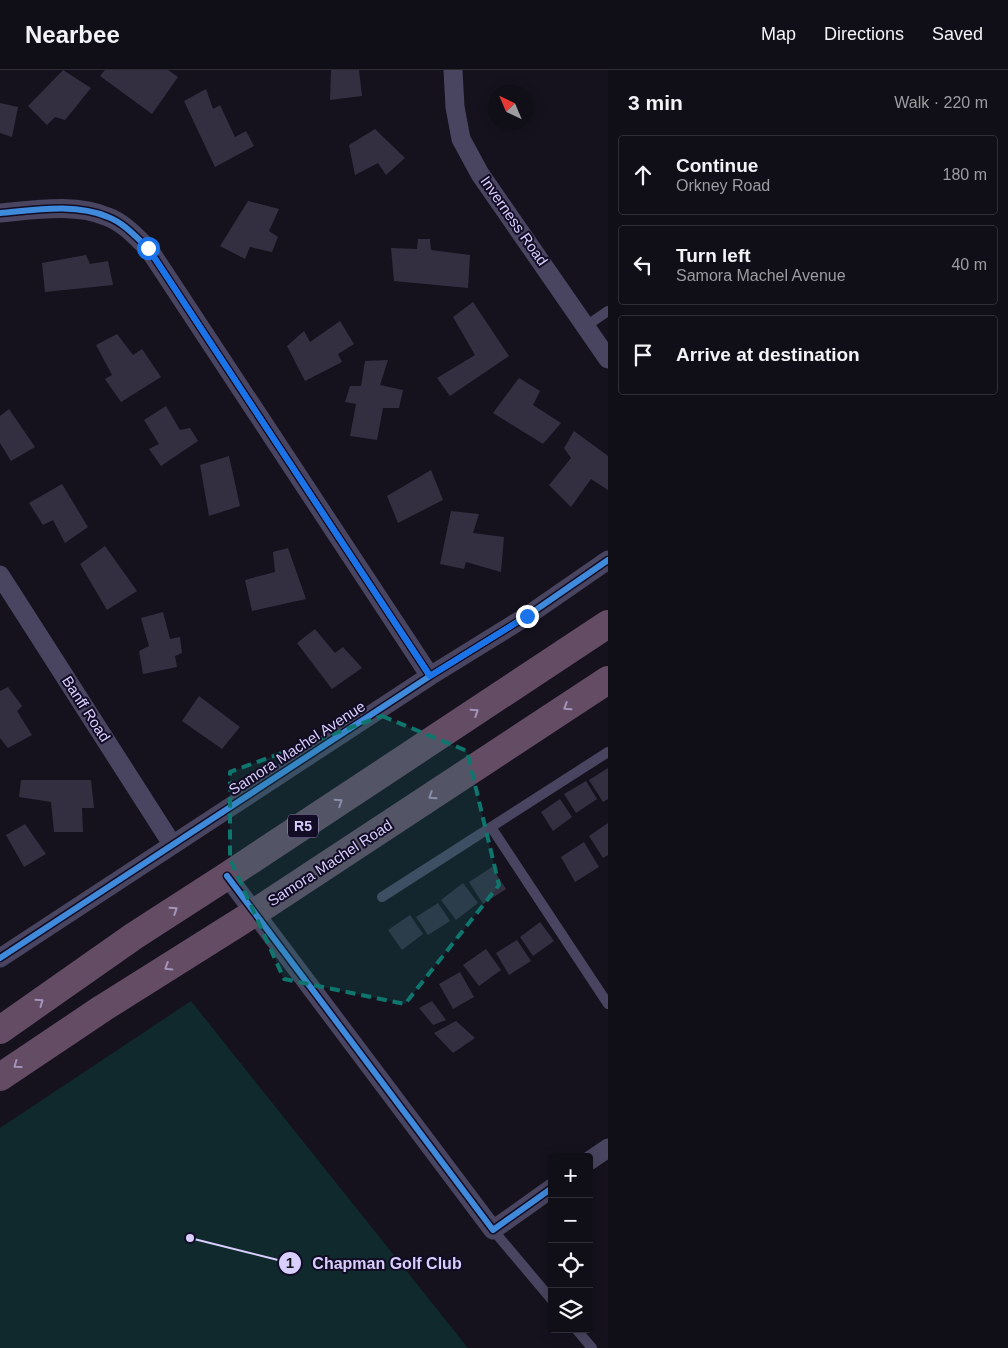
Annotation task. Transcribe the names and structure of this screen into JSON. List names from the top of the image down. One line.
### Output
{"streets":{"highway":["R5","Samora Machel Road"],"street":["Inverness Road","Banff Road","Samora Machel Avenue"]},"crossings":[["Banff Road","Samora Machel Avenue"]],"places":["Chapman Golf Club"],"north":"top left","page":{"header":"Nearbee","nav":["Map","Directions","Saved"],"heading":["3 min","Walk · 220 m"],"list":[["Continue","Orkney Road","180 m"],["Turn left","Samora Machel Avenue","40 m"],"Arrive at destination"],"map_buttons":["+","−"]}}
